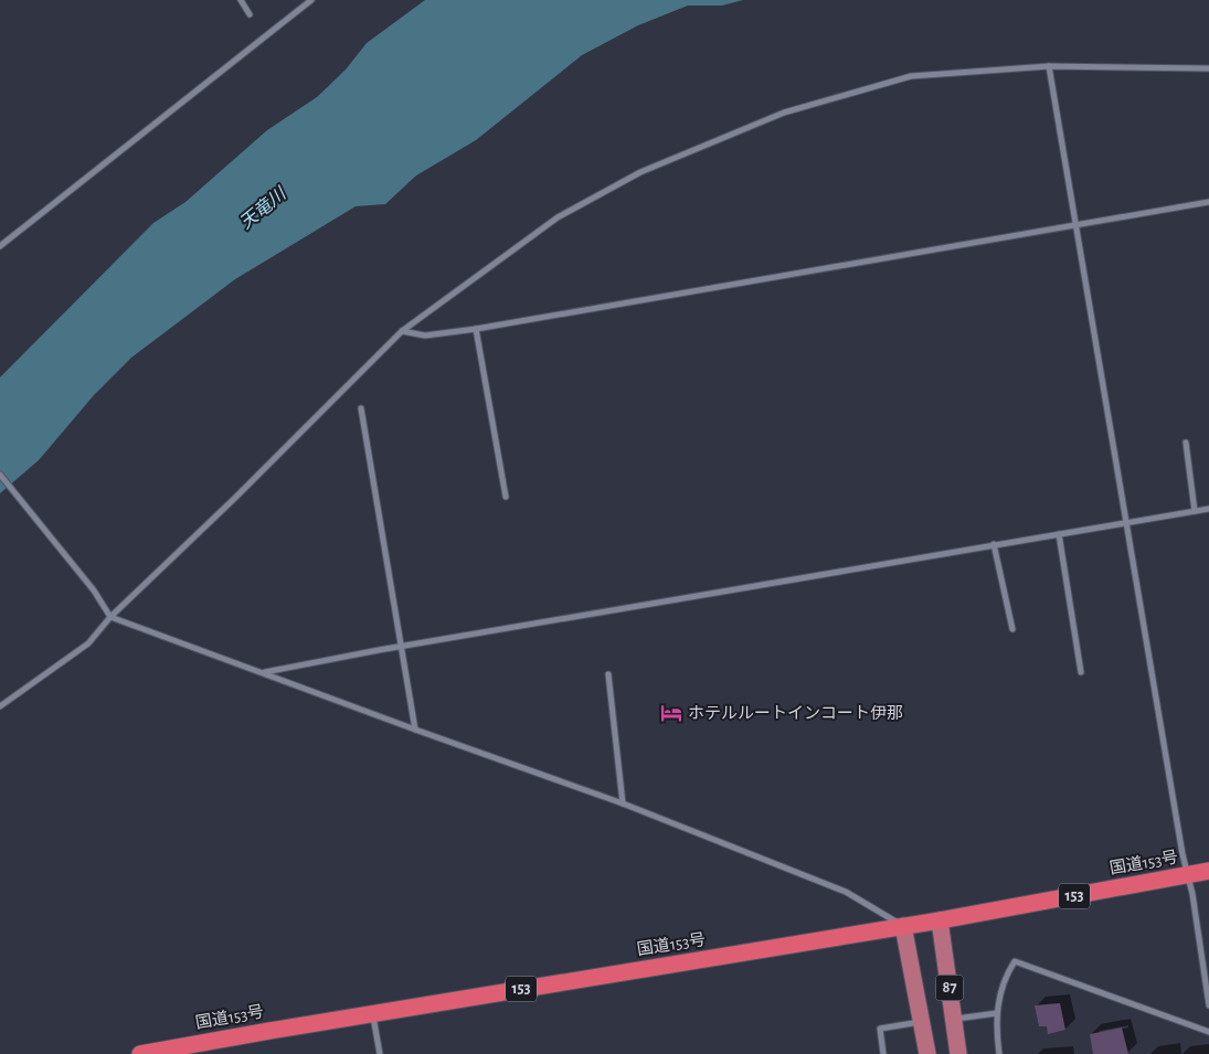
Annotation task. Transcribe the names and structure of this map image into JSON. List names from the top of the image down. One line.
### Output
{"streets":{"highway":["国道153号","153"],"main road":["87"]},"crossings":[["国道153号","87"]],"water":["天竜川"],"places":{"hotel":["ホテルルートインコート伊那"]}}
